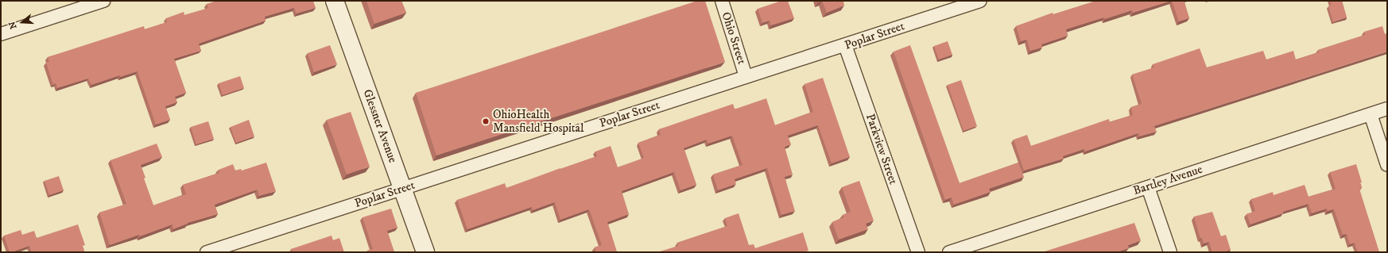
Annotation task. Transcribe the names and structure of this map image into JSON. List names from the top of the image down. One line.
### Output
{"streets":{"street":["Poplar Street","Ohio Street","Glessner Avenue","Parkview Street","Bartley Avenue"]},"crossings":[["Poplar Street","Ohio Street"],["Poplar Street","Glessner Avenue"],["Poplar Street","Parkview Street"]],"places":["OhioHealth Mansfield Hospital"],"north":"left"}
